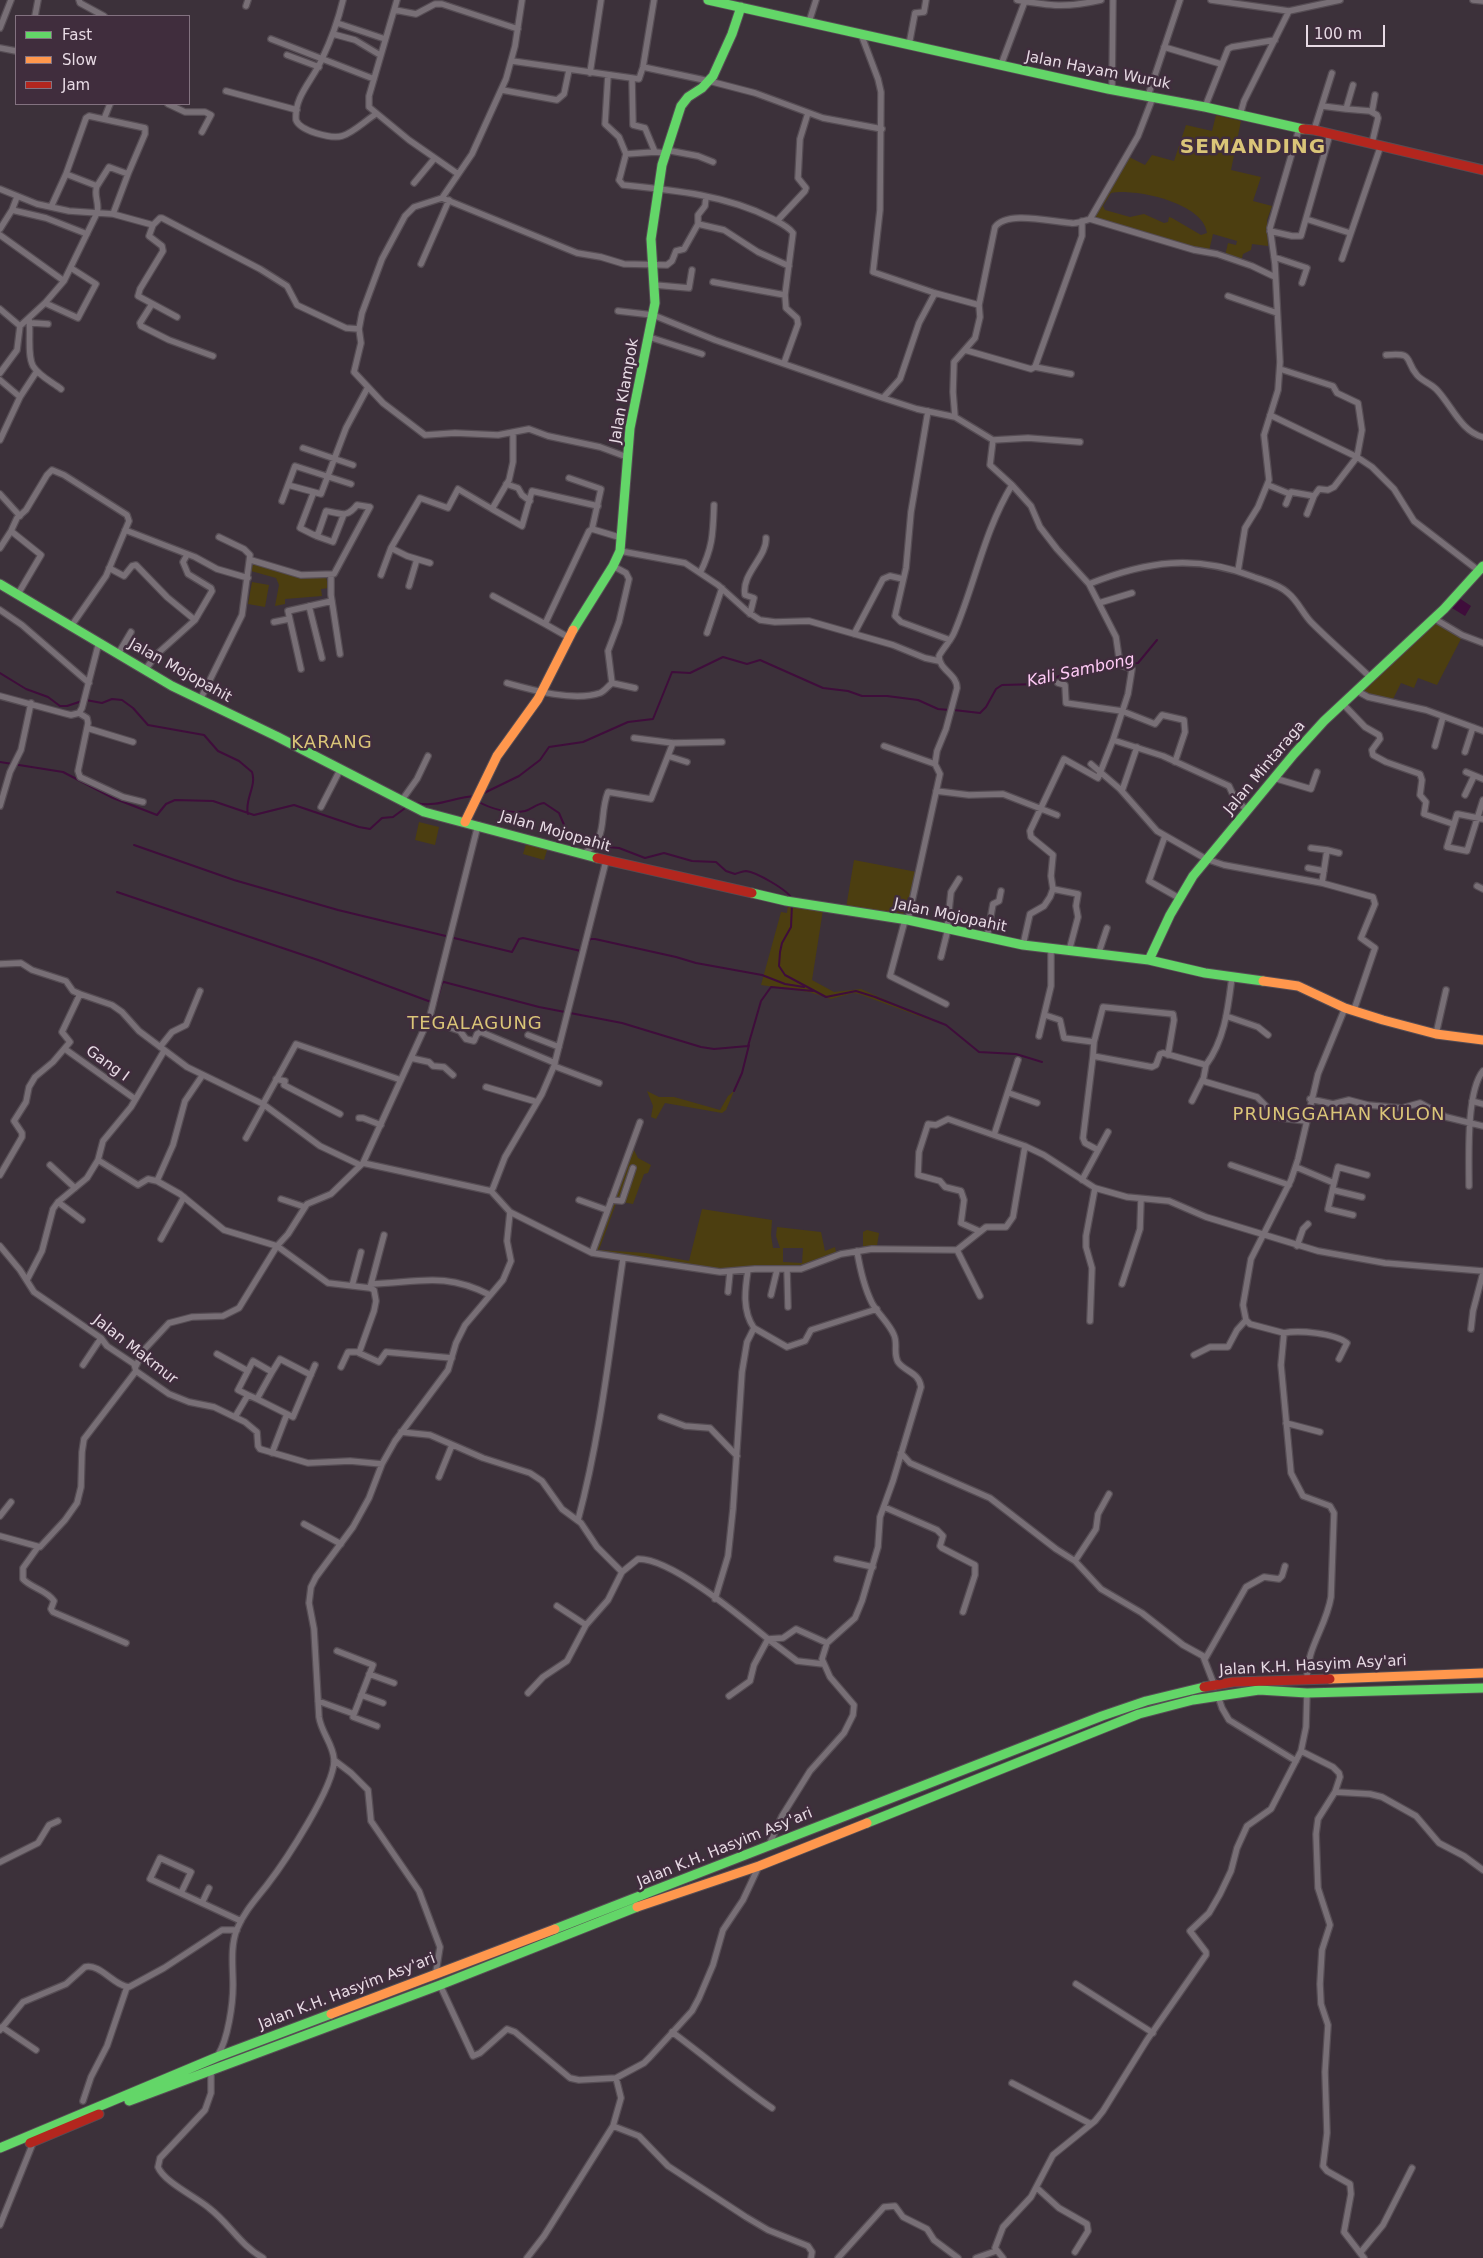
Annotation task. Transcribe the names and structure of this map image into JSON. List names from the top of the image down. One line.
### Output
{"streets":{"main road":["Jalan Hayam Wuruk","Jalan Klampok","Jalan Mojopahit","Jalan Mintaraga","Jalan K.H. Hasyim Asy'ari"],"street":["Gang I","Jalan Makmur"]},"crossings":[["Jalan Hayam Wuruk","Jalan Klampok"],["Jalan Klampok","Jalan Mojopahit"],["Jalan Mojopahit","Jalan Mintaraga"]],"districts":["SEMANDING","KARANG","TEGALAGUNG","PRUNGGAHAN KULON"],"water":["Kali Sambong"],"legend":["Fast","Slow","Jam"],"scale_bar":"100 m"}
